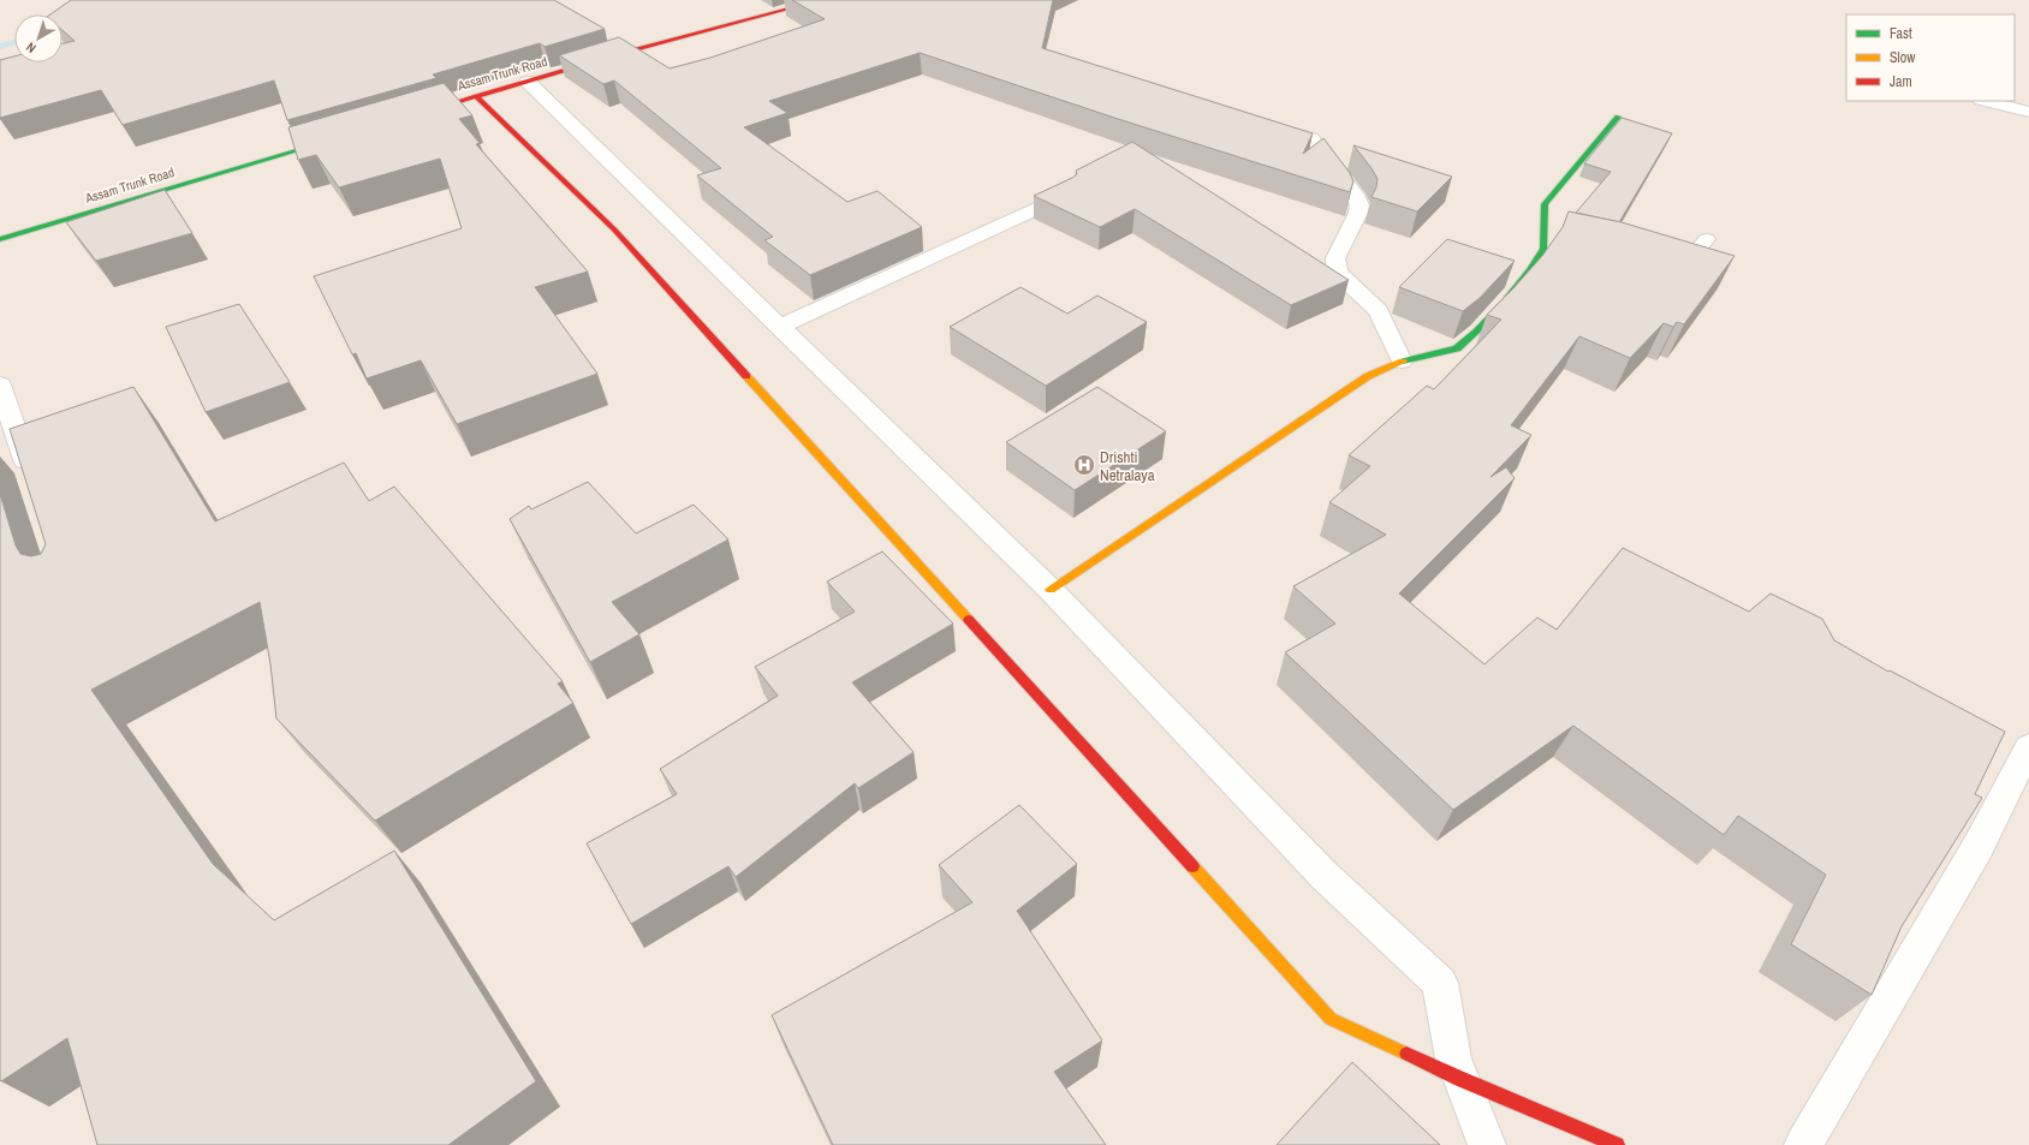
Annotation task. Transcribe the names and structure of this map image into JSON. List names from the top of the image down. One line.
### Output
{"streets":{"street":["Assam Trunk Road"]},"places":{"hospital":["Drishti Netralaya"]},"legend":["Fast","Slow","Jam"],"north":"bottom left"}
